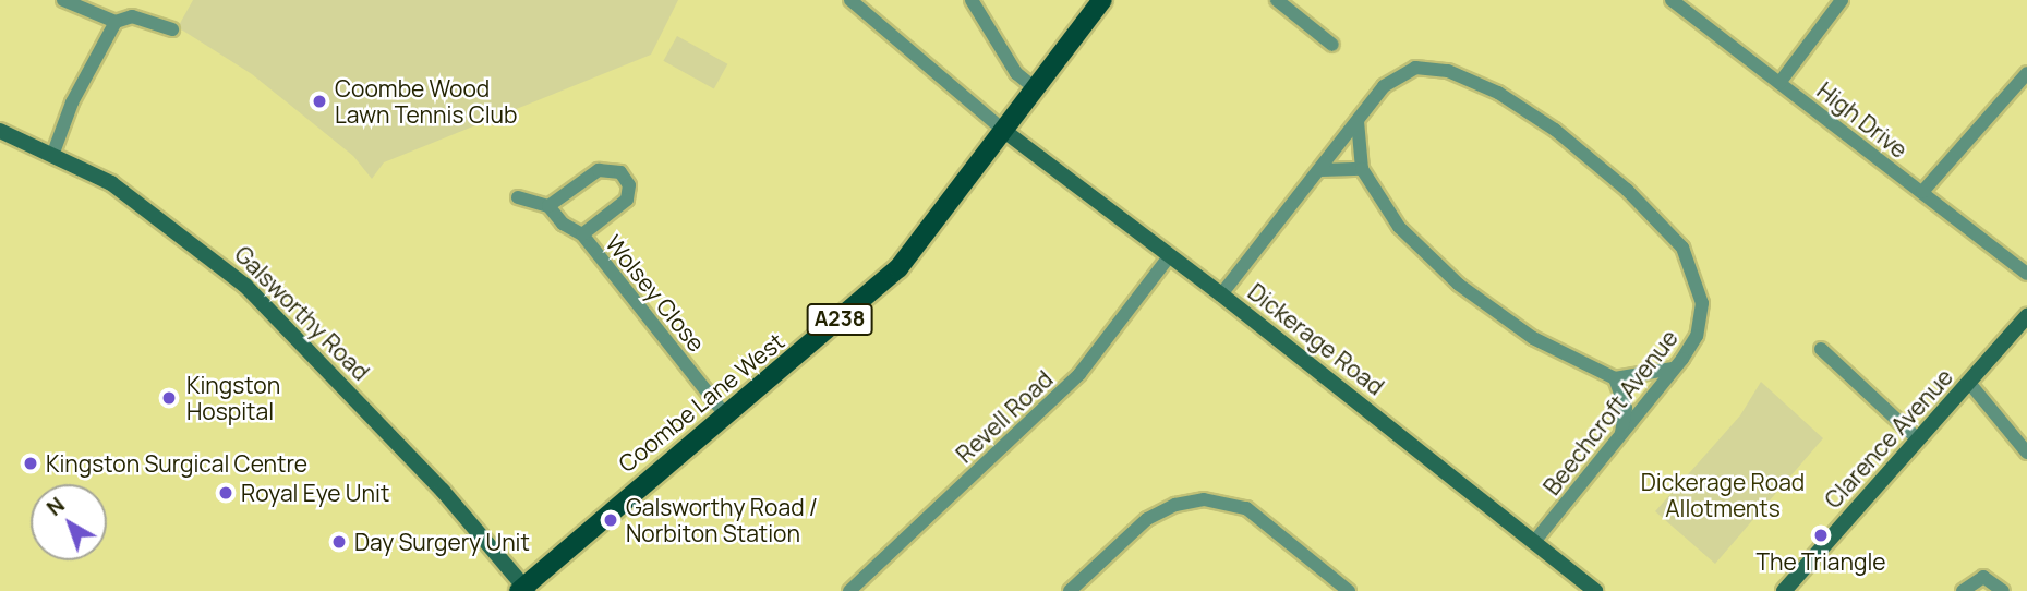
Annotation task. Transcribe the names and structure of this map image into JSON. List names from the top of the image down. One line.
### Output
{"streets":{"main road":["A238","Coombe Lane West"],"street":["High Drive","Wolsey Close","Galsworthy Road","Dickerage Road","Beechcroft Avenue","Revell Road","Clarence Avenue"]},"crossings":[["Wolsey Close","Coombe Lane West"],["Galsworthy Road","Coombe Lane West"],["Dickerage Road","Coombe Lane West"],["Dickerage Road","Beechcroft Avenue"],["Dickerage Road","Revell Road"]],"parks":["Dickerage Road Allotments"],"places":["Coombe Wood Lawn Tennis Club","Kingston Hospital","Kingston Surgical Centre","Royal Eye Unit","Galsworthy Road / Norbiton Station","The Triangle","Day Surgery Unit"],"north":"top left"}
